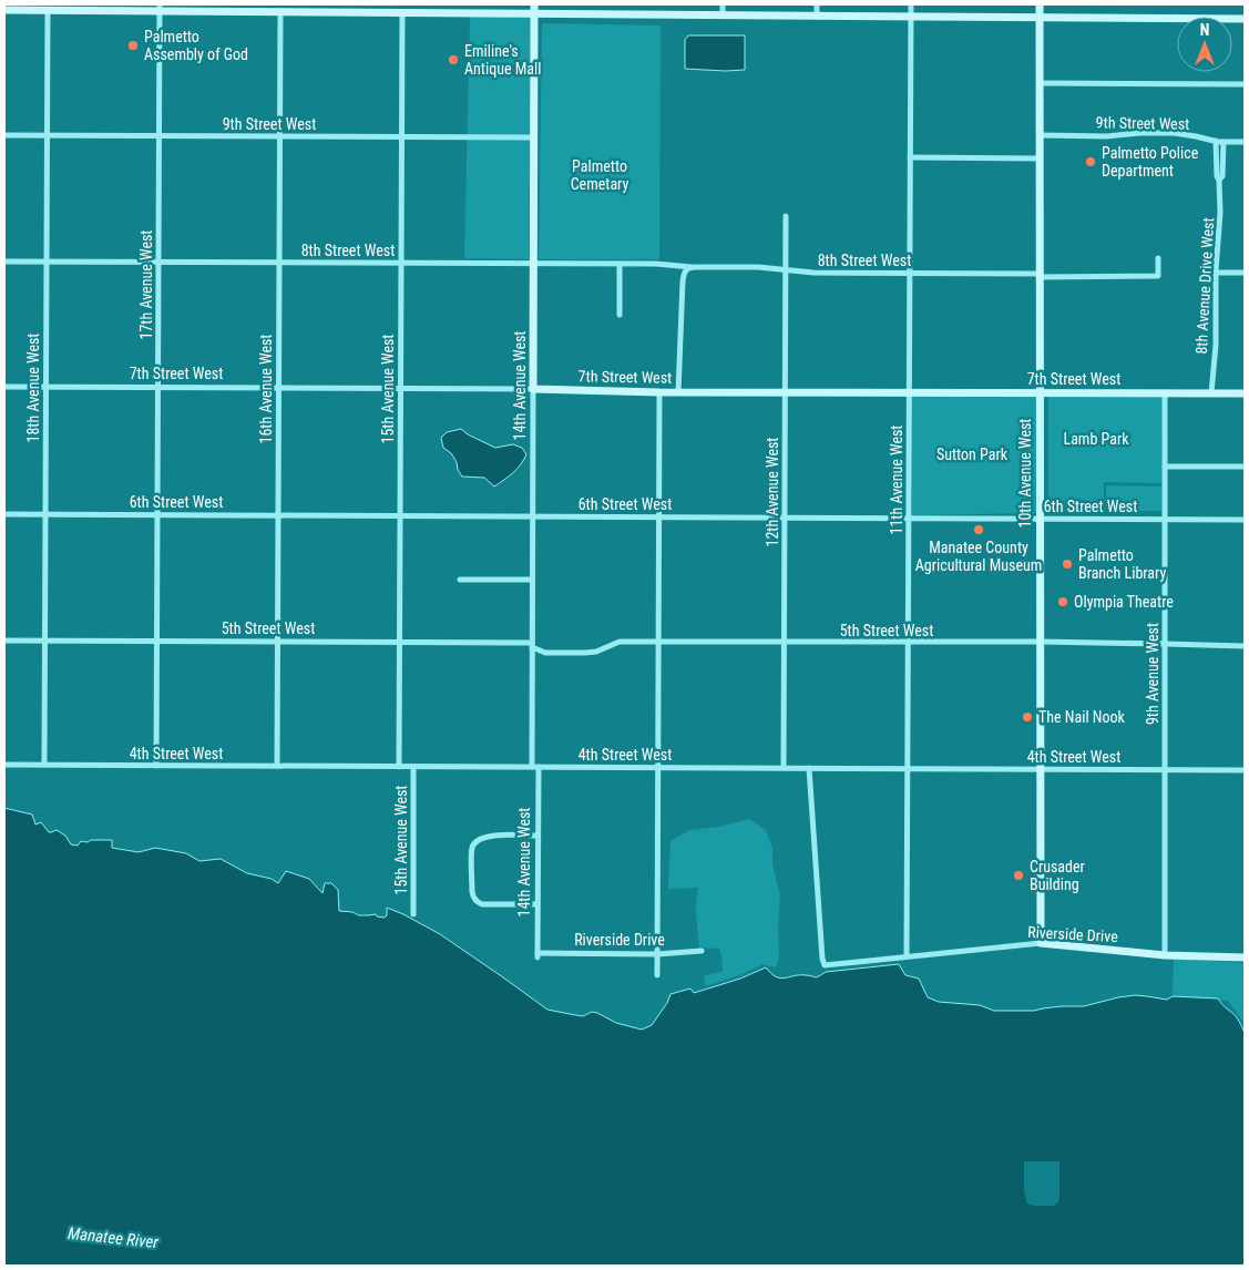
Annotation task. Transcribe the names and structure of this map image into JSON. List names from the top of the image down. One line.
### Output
{"streets":{"street":["9th Street West","8th Street West","17th Avenue West","8th Avenue Drive West","7th Street West","14th Avenue West","18th Avenue West","16th Avenue West","15th Avenue West","10th Avenue West","11th Avenue West","12th Avenue West","6th Street West","5th Street West","9th Avenue West","4th Street West","Riverside Drive"]},"crossings":[["9th Street West","17th Avenue West"],["9th Street West","8th Avenue Drive West"],["9th Street West","14th Avenue West"],["9th Street West","18th Avenue West"],["9th Street West","16th Avenue West"],["9th Street West","15th Avenue West"],["9th Street West","10th Avenue West"],["8th Street West","17th Avenue West"],["8th Street West","14th Avenue West"],["8th Street West","18th Avenue West"],["8th Street West","16th Avenue West"],["8th Street West","15th Avenue West"],["8th Street West","10th Avenue West"],["8th Street West","11th Avenue West"],["8th Street West","12th Avenue West"],["17th Avenue West","7th Street West"],["17th Avenue West","6th Street West"],["17th Avenue West","5th Street West"],["17th Avenue West","4th Street West"],["8th Avenue Drive West","7th Street West"],["7th Street West","14th Avenue West"],["7th Street West","18th Avenue West"],["7th Street West","16th Avenue West"],["7th Street West","15th Avenue West"],["7th Street West","10th Avenue West"],["7th Street West","11th Avenue West"],["7th Street West","12th Avenue West"],["7th Street West","9th Avenue West"],["14th Avenue West","6th Street West"],["14th Avenue West","5th Street West"],["14th Avenue West","4th Street West"],["14th Avenue West","Riverside Drive"],["18th Avenue West","6th Street West"],["18th Avenue West","5th Street West"],["18th Avenue West","4th Street West"],["16th Avenue West","6th Street West"],["16th Avenue West","5th Street West"],["16th Avenue West","4th Street West"],["15th Avenue West","6th Street West"],["15th Avenue West","5th Street West"],["15th Avenue West","4th Street West"],["10th Avenue West","6th Street West"],["10th Avenue West","5th Street West"],["10th Avenue West","4th Street West"],["10th Avenue West","Riverside Drive"],["11th Avenue West","6th Street West"],["11th Avenue West","5th Street West"],["11th Avenue West","4th Street West"],["11th Avenue West","Riverside Drive"],["12th Avenue West","6th Street West"],["12th Avenue West","5th Street West"],["12th Avenue West","4th Street West"],["6th Street West","9th Avenue West"],["5th Street West","9th Avenue West"],["9th Avenue West","4th Street West"],["9th Avenue West","Riverside Drive"],["4th Street West","Riverside Drive"]],"water":["Manatee River"],"parks":["Palmetto Cemetary","Lamb Park","Sutton Park"],"places":["Palmetto Assembly of God","Emiline's Antique Mall","Palmetto Police Department","Manatee County Agricultural Museum","Palmetto Branch Library","Olympia Theatre","The Nail Nook","Crusader Building"],"north":"top"}
